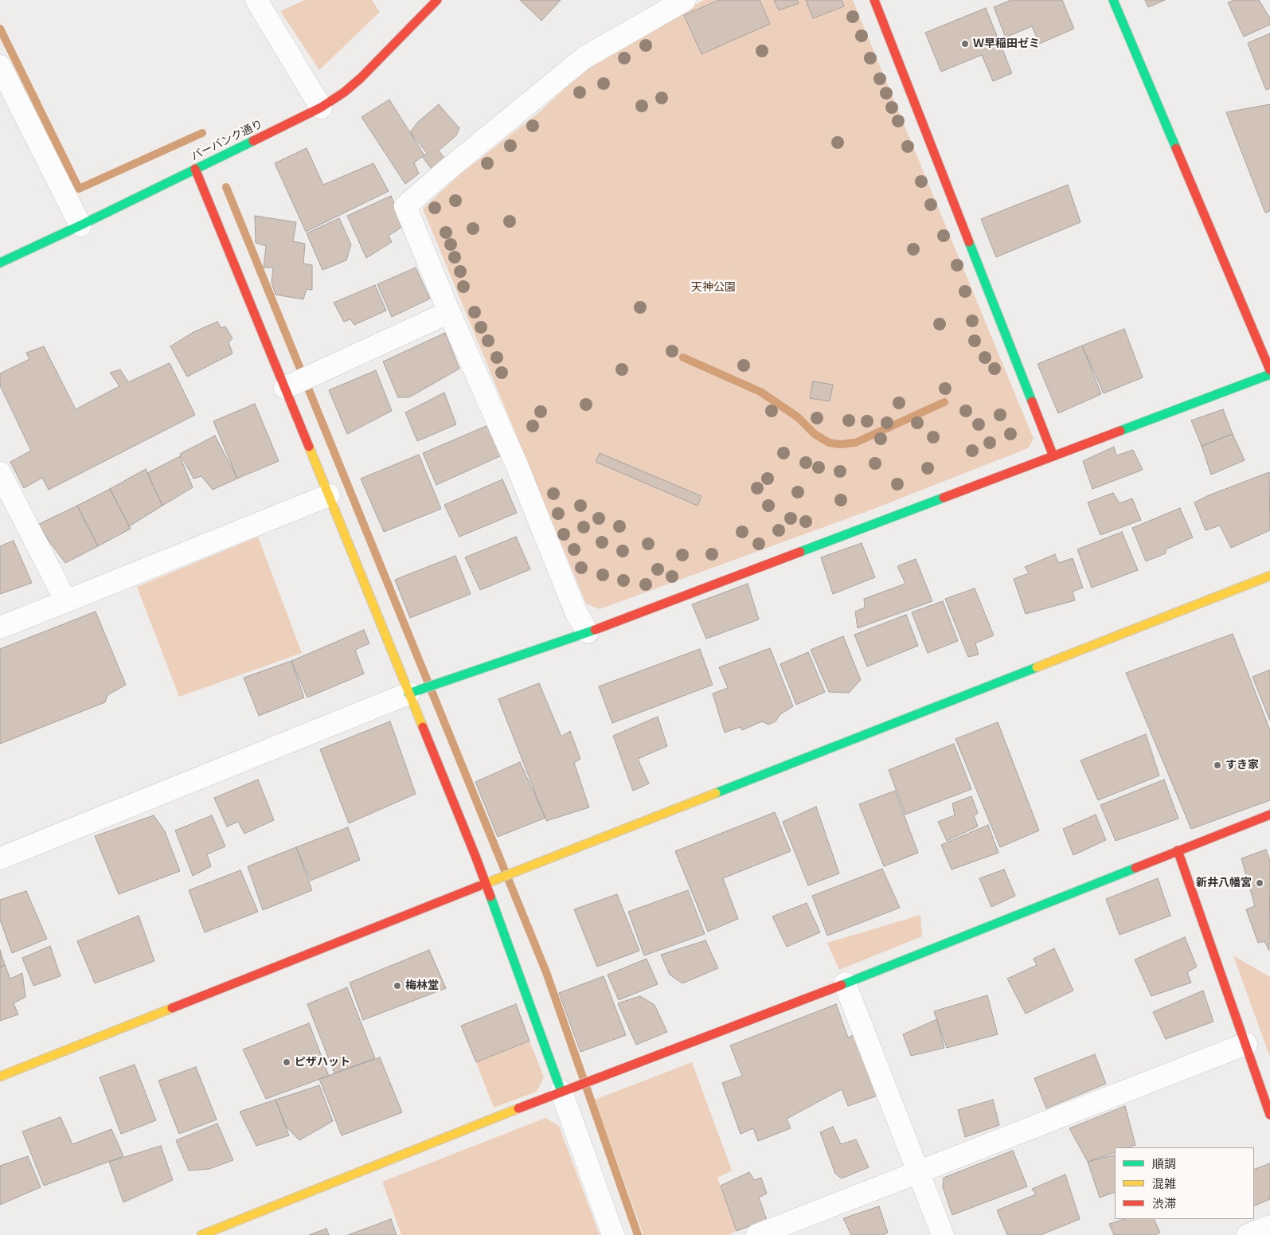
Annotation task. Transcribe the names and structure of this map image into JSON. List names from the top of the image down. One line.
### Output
{"streets":{"street":["バーバンク通り"]},"parks":["天神公園"],"places":["Ｗ早稲田ゼミ","すき家","新井八幡宮","梅林堂","ピザハット"],"legend":["順調","混雑","渋滞"]}
